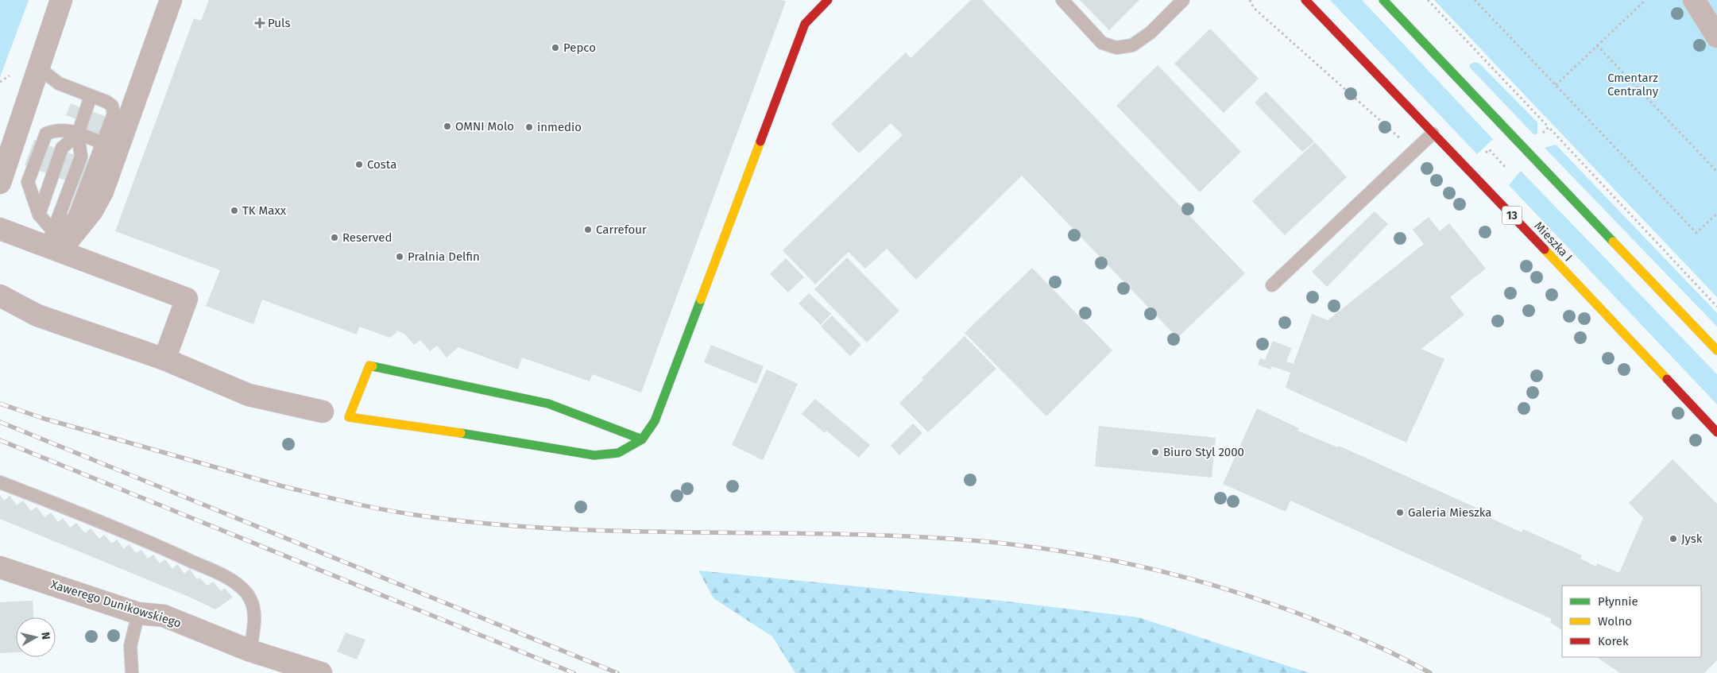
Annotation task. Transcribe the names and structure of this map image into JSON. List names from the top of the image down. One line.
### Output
{"streets":{"street":["13","Mieszka I","Xawerego Dunikowskiego"]},"parks":["Cmentarz Centralny"],"places":{"health":["Puls"],"other":["Pepco","OMNI Molo","inmedio","Costa","TK Maxx","Carrefour","Reserved","Pralnia Delfin","Biuro Styl 2000","Galeria Mieszka","Jysk"]},"legend":["Płynnie","Wolno","Korek"],"north":"right"}
